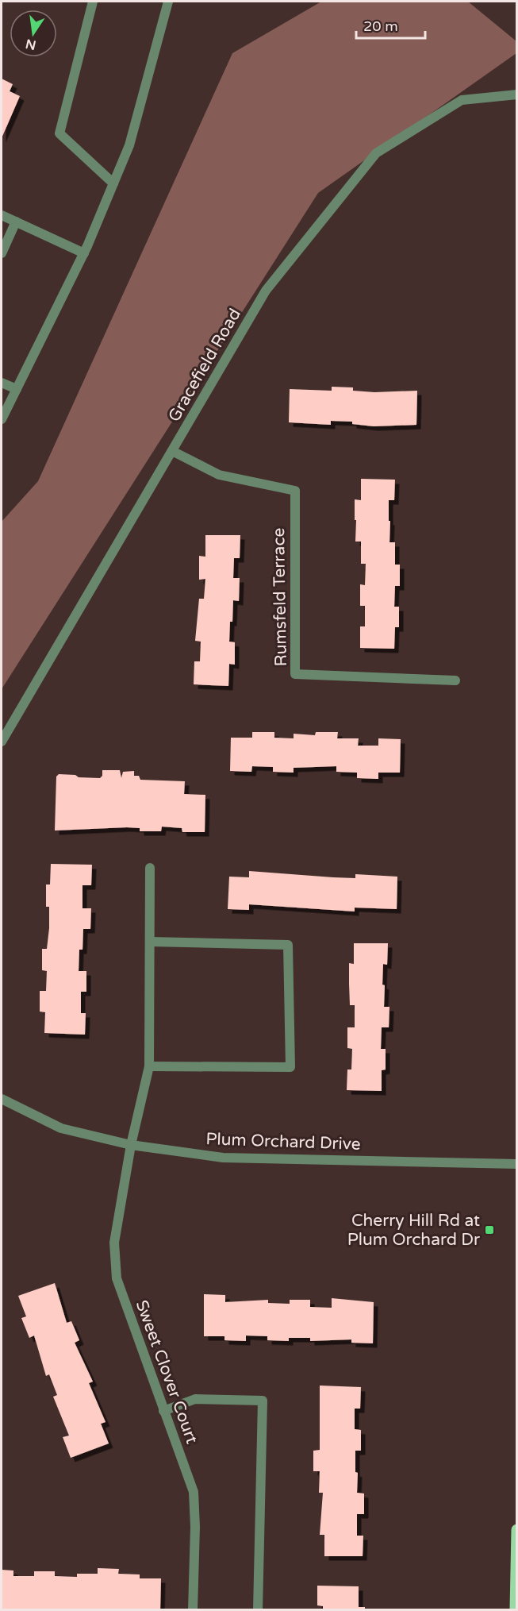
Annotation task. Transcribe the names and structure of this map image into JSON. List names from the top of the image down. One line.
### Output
{"streets":{"street":["Gracefield Road","Rumsfeld Terrace","Plum Orchard Drive","Sweet Clover Court"]},"crossings":[["Gracefield Road","Rumsfeld Terrace"],["Plum Orchard Drive","Sweet Clover Court"]],"places":{"transit":["Cherry Hill Rd at Plum Orchard Dr"]},"scale_bar":"20 m","north":"bottom"}
